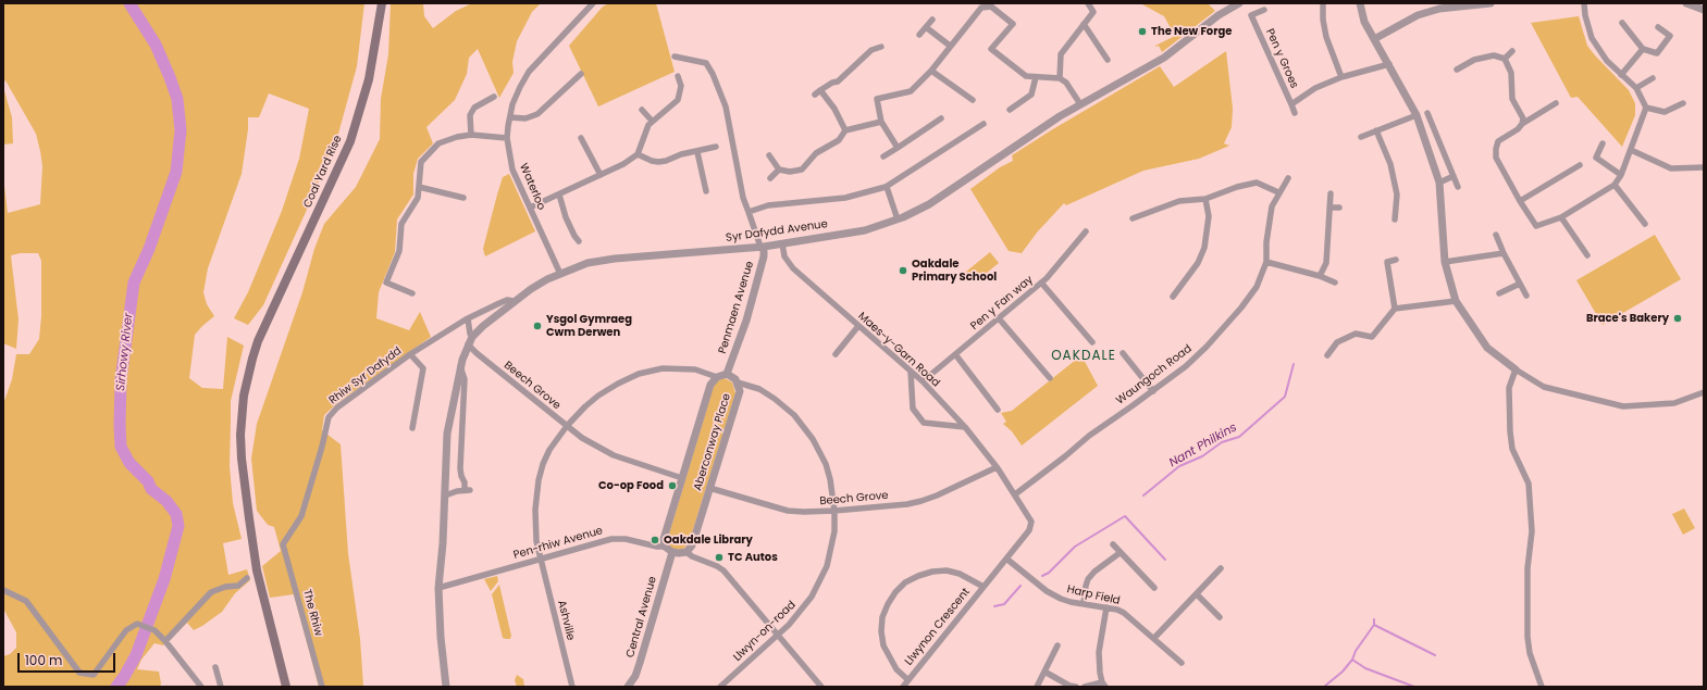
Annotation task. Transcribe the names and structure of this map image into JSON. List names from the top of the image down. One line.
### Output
{"streets":{"main road":["Coal Yard Rise"],"street":["Pen y Groes","Waterloo","Syr Dafydd Avenue","Pen y Fan way","Penmaen Avenue","Maes-y-Garn Road","Waungoch Road","Rhiw Syr Dafydd","Beech Grove","Aberconway Place","Pen-rhiw Avenue","Harp Field","The Rhiw","Central Avenue","Ashville","Llwynon Crescent","Llwyn-on-road"]},"crossings":[["Waterloo","Syr Dafydd Avenue"],["Syr Dafydd Avenue","Penmaen Avenue"],["Syr Dafydd Avenue","Maes-y-Garn Road"],["Syr Dafydd Avenue","Rhiw Syr Dafydd"],["Syr Dafydd Avenue","Beech Grove"],["Syr Dafydd Avenue","Pen-rhiw Avenue"],["Pen y Fan way","Maes-y-Garn Road"],["Penmaen Avenue","Aberconway Place"],["Maes-y-Garn Road","Waungoch Road"],["Maes-y-Garn Road","Beech Grove"],["Maes-y-Garn Road","Llwynon Crescent"],["Rhiw Syr Dafydd","The Rhiw"],["Beech Grove","Aberconway Place"],["Beech Grove","Ashville"],["Beech Grove","Llwyn-on-road"],["Aberconway Place","Pen-rhiw Avenue"],["Aberconway Place","Ashville"],["Aberconway Place","Llwyn-on-road"],["Pen-rhiw Avenue","Central Avenue"],["Pen-rhiw Avenue","Ashville"],["Harp Field","Llwynon Crescent"]],"districts":["OAKDALE"],"water":["Sirhowy River","Nant Philkins"],"places":["The New Forge","Oakdale Primary School","Brace's Bakery","Ysgol Gymraeg Cwm Derwen","Co-op Food","Oakdale Library","TC Autos"],"scale_bar":"100 m"}
